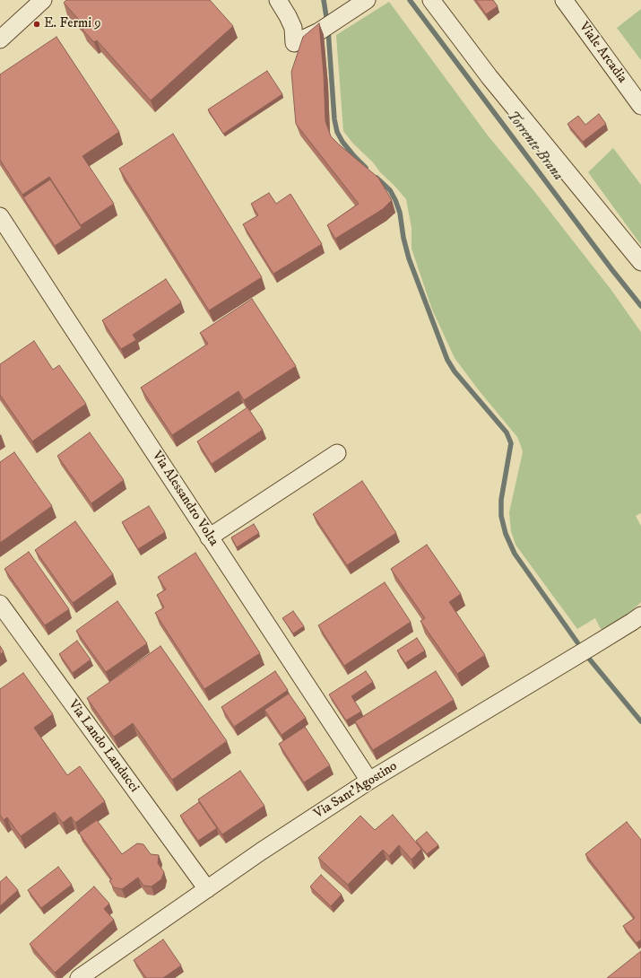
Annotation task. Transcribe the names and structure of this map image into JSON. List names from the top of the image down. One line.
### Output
{"streets":{"street":["Viale Arcadia","Via Alessandro Volta","Via Lando Landucci","Via Sant'Agostino"]},"crossings":[["Via Alessandro Volta","Via Sant'Agostino"],["Via Lando Landucci","Via Sant'Agostino"]],"water":["Torrente Brana"],"places":["E. Fermi 9"]}
